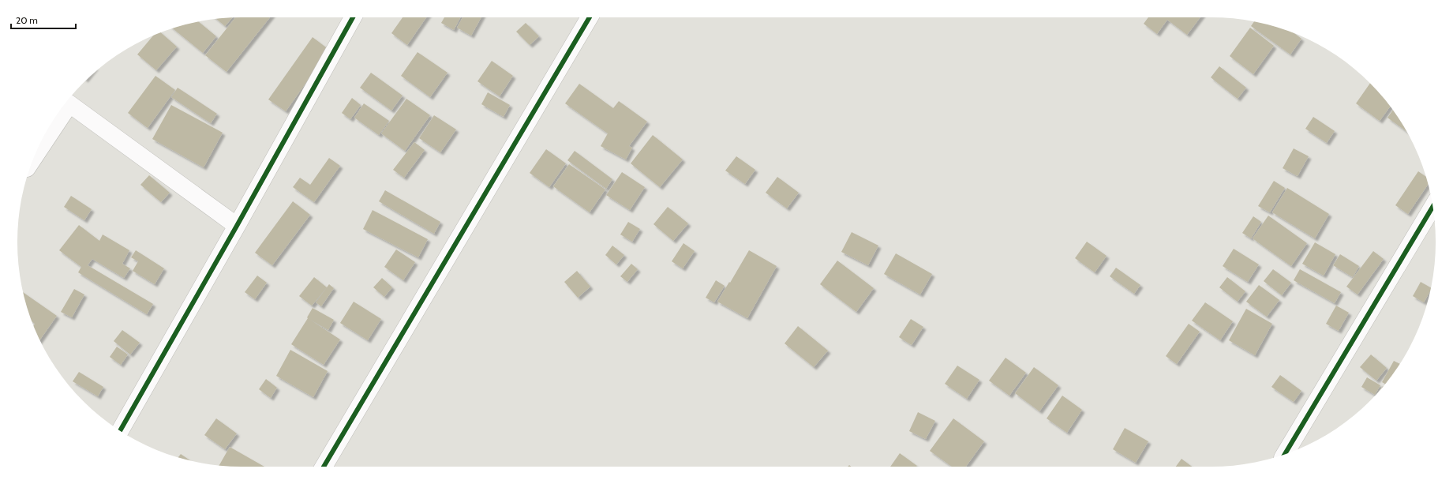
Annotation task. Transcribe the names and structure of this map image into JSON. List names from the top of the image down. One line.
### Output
{"scale_bar":"20 m"}
